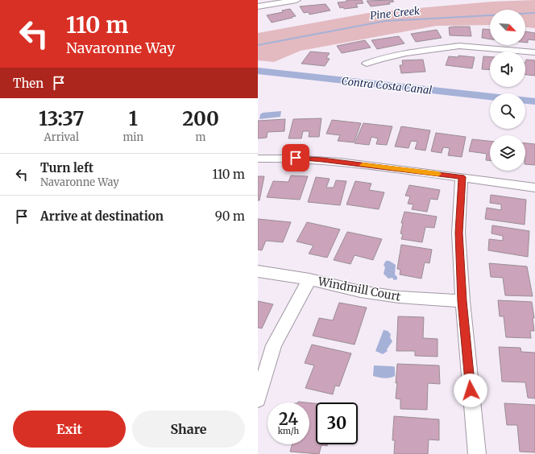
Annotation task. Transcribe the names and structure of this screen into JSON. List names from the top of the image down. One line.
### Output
{"streets":{"street":["Windmill Court"]},"water":["Pine Creek","Contra Costa Canal"],"north":"bottom right","page":{"turn":["110 m","Navaronne Way"],"then":"Then","eta":["13:37","Arrival","1","min","200","m"],"list":[{"name":"Turn left","note":"Navaronne Way","value":"110 m"},{"name":"Arrive at destination","value":"90 m"}],"speed":"24 km/h","limit":"30","buttons":["Exit","Share"]}}
